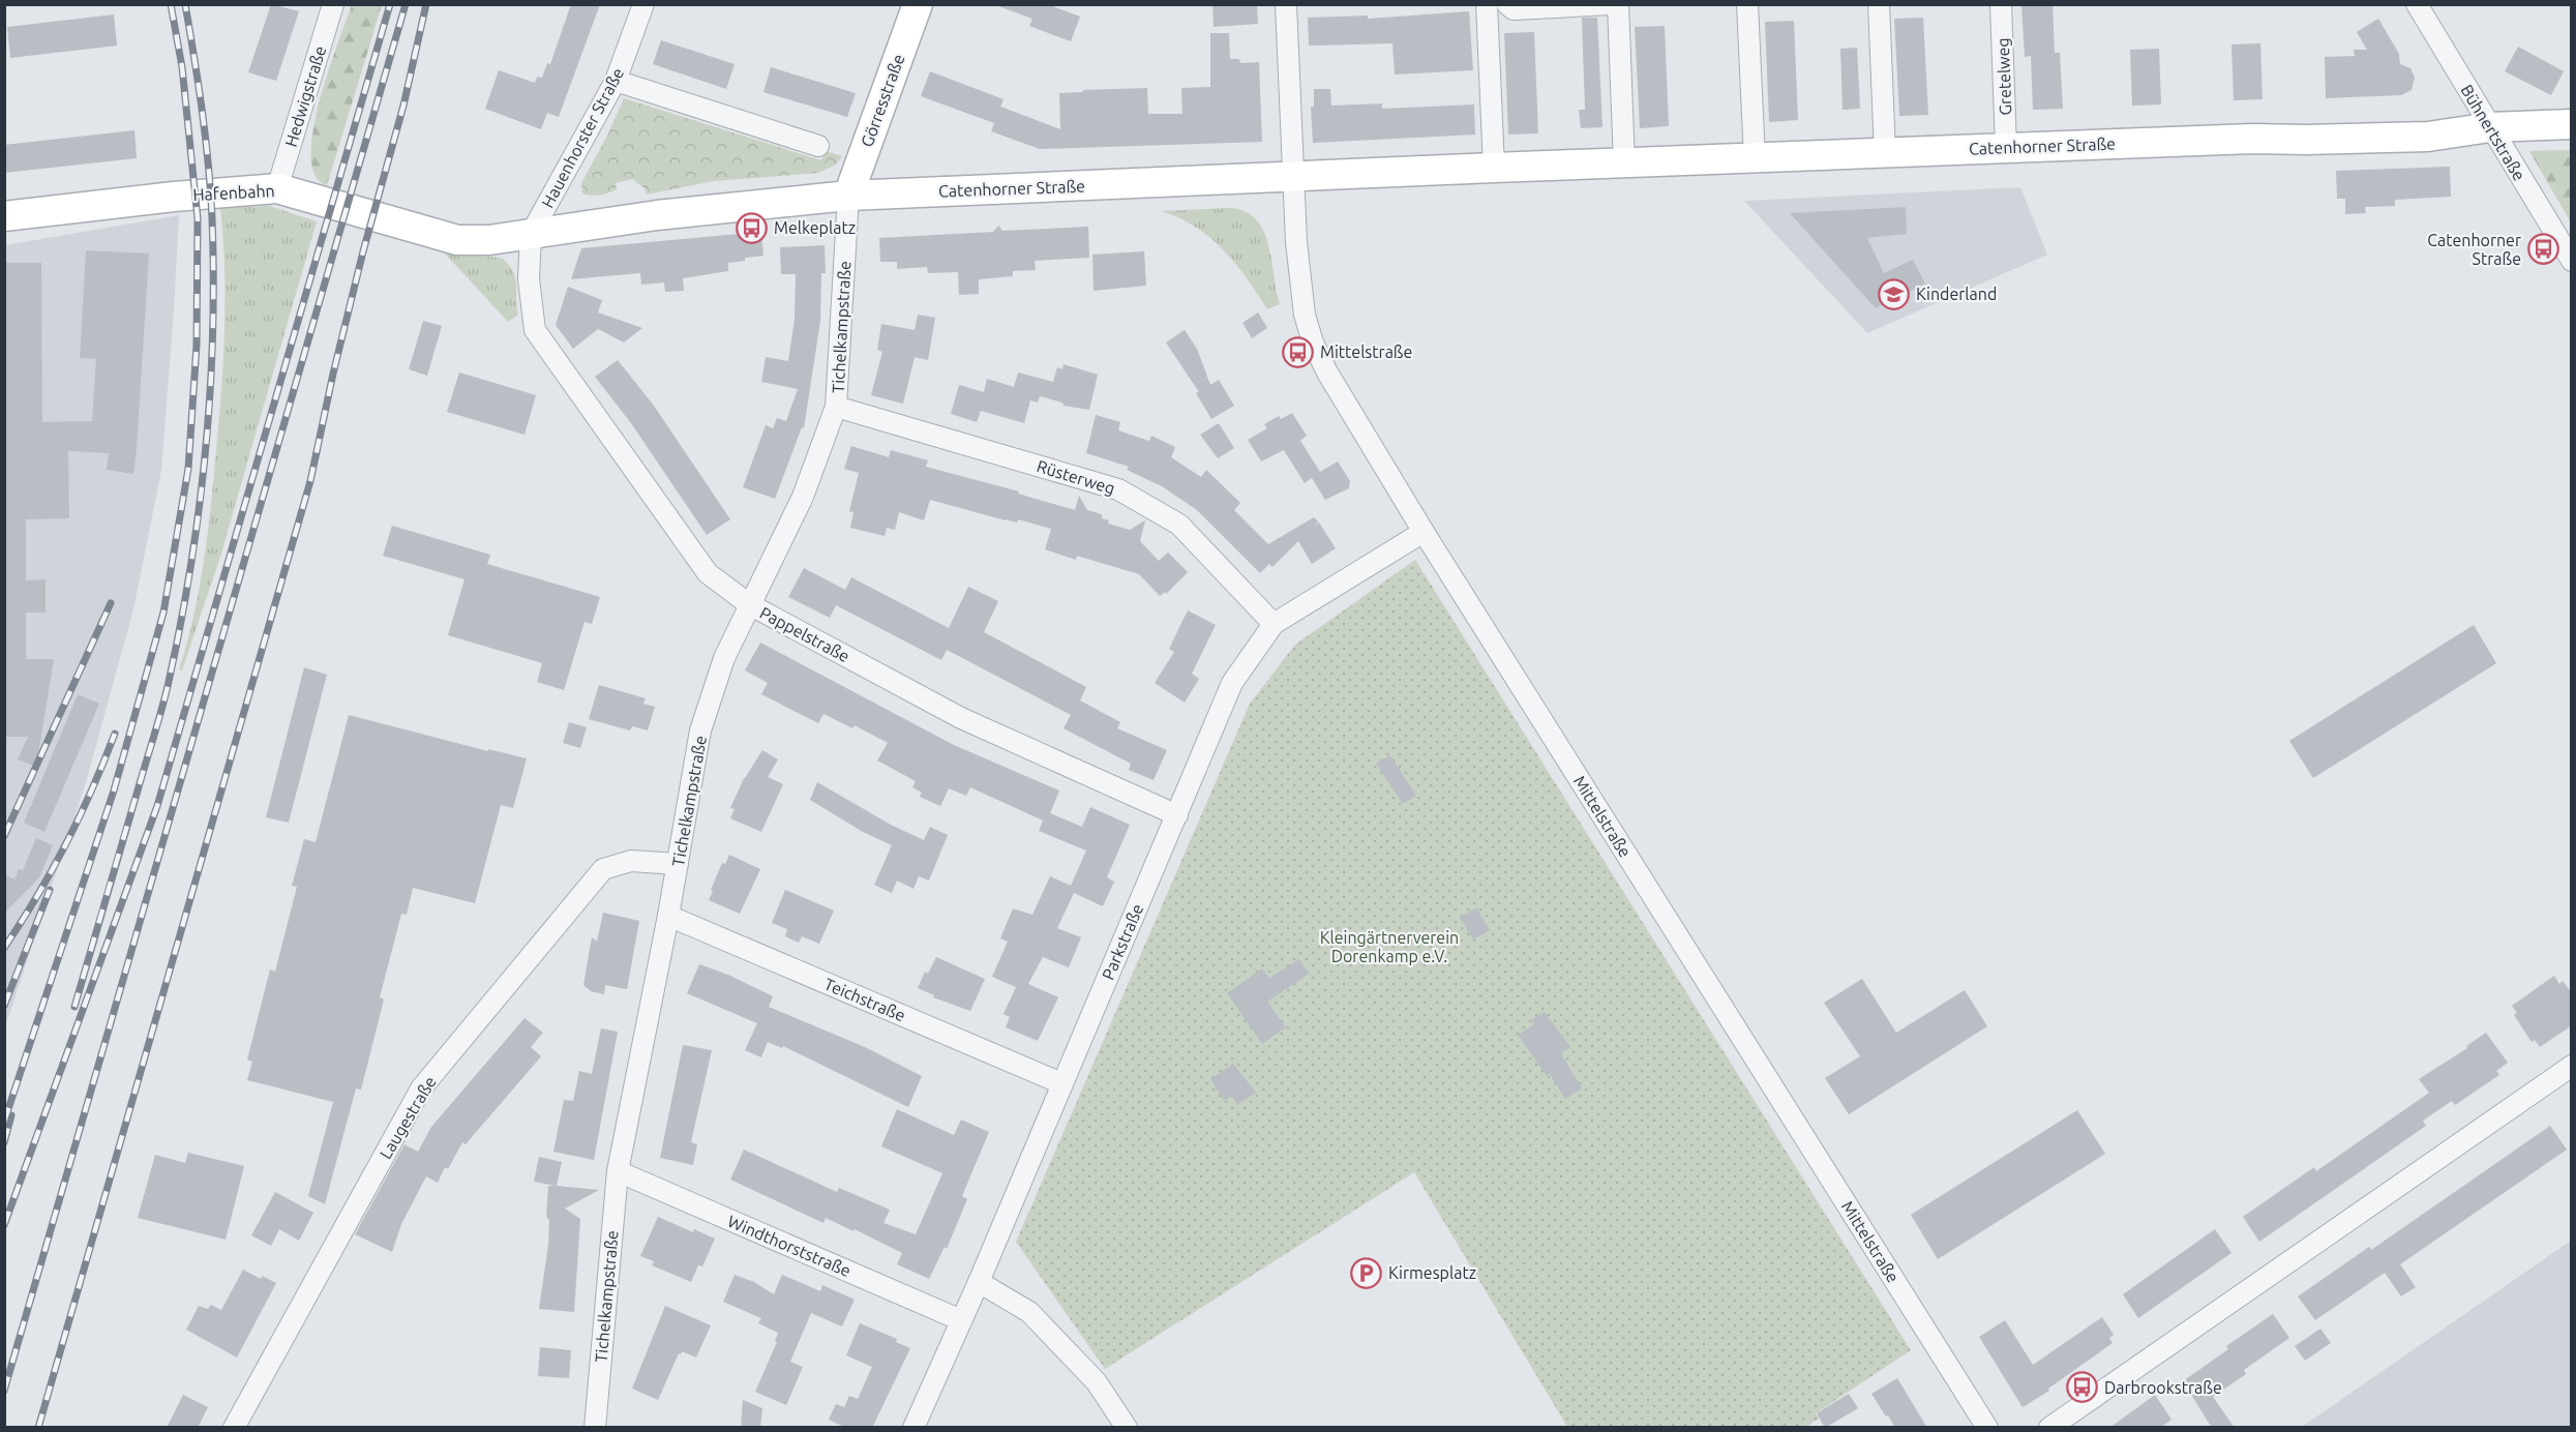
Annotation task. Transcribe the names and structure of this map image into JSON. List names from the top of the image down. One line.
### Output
{"streets":{"street":["Gretelweg","Hedwigstraße","Görresstraße","Bühnertstraße","Hauenhorster Straße","Catenhorner Straße","Hafenbahn","Tichelkampstraße","Rüsterweg","Pappelstraße","Mittelstraße","Parkstraße","Teichstraße","Laugestraße","Windthorststraße"]},"crossings":[["Gretelweg","Catenhorner Straße"],["Hedwigstraße","Hafenbahn"],["Görresstraße","Catenhorner Straße"],["Görresstraße","Tichelkampstraße"],["Bühnertstraße","Catenhorner Straße"],["Hauenhorster Straße","Catenhorner Straße"],["Hauenhorster Straße","Hafenbahn"],["Hauenhorster Straße","Pappelstraße"],["Catenhorner Straße","Hafenbahn"],["Catenhorner Straße","Tichelkampstraße"],["Catenhorner Straße","Pappelstraße"],["Catenhorner Straße","Mittelstraße"],["Hafenbahn","Pappelstraße"],["Tichelkampstraße","Rüsterweg"],["Tichelkampstraße","Pappelstraße"],["Tichelkampstraße","Teichstraße"],["Tichelkampstraße","Laugestraße"],["Tichelkampstraße","Windthorststraße"],["Rüsterweg","Parkstraße"],["Pappelstraße","Parkstraße"],["Mittelstraße","Parkstraße"],["Parkstraße","Teichstraße"],["Parkstraße","Windthorststraße"]],"parks":["Kleingärtnerverein Dorenkamp e.V."],"places":{"bus stop":["Melkeplatz","Catenhorner Straße","Mittelstraße","Darbrookstraße"],"school or university":["Kinderland"],"parking":["Kirmesplatz"]}}
